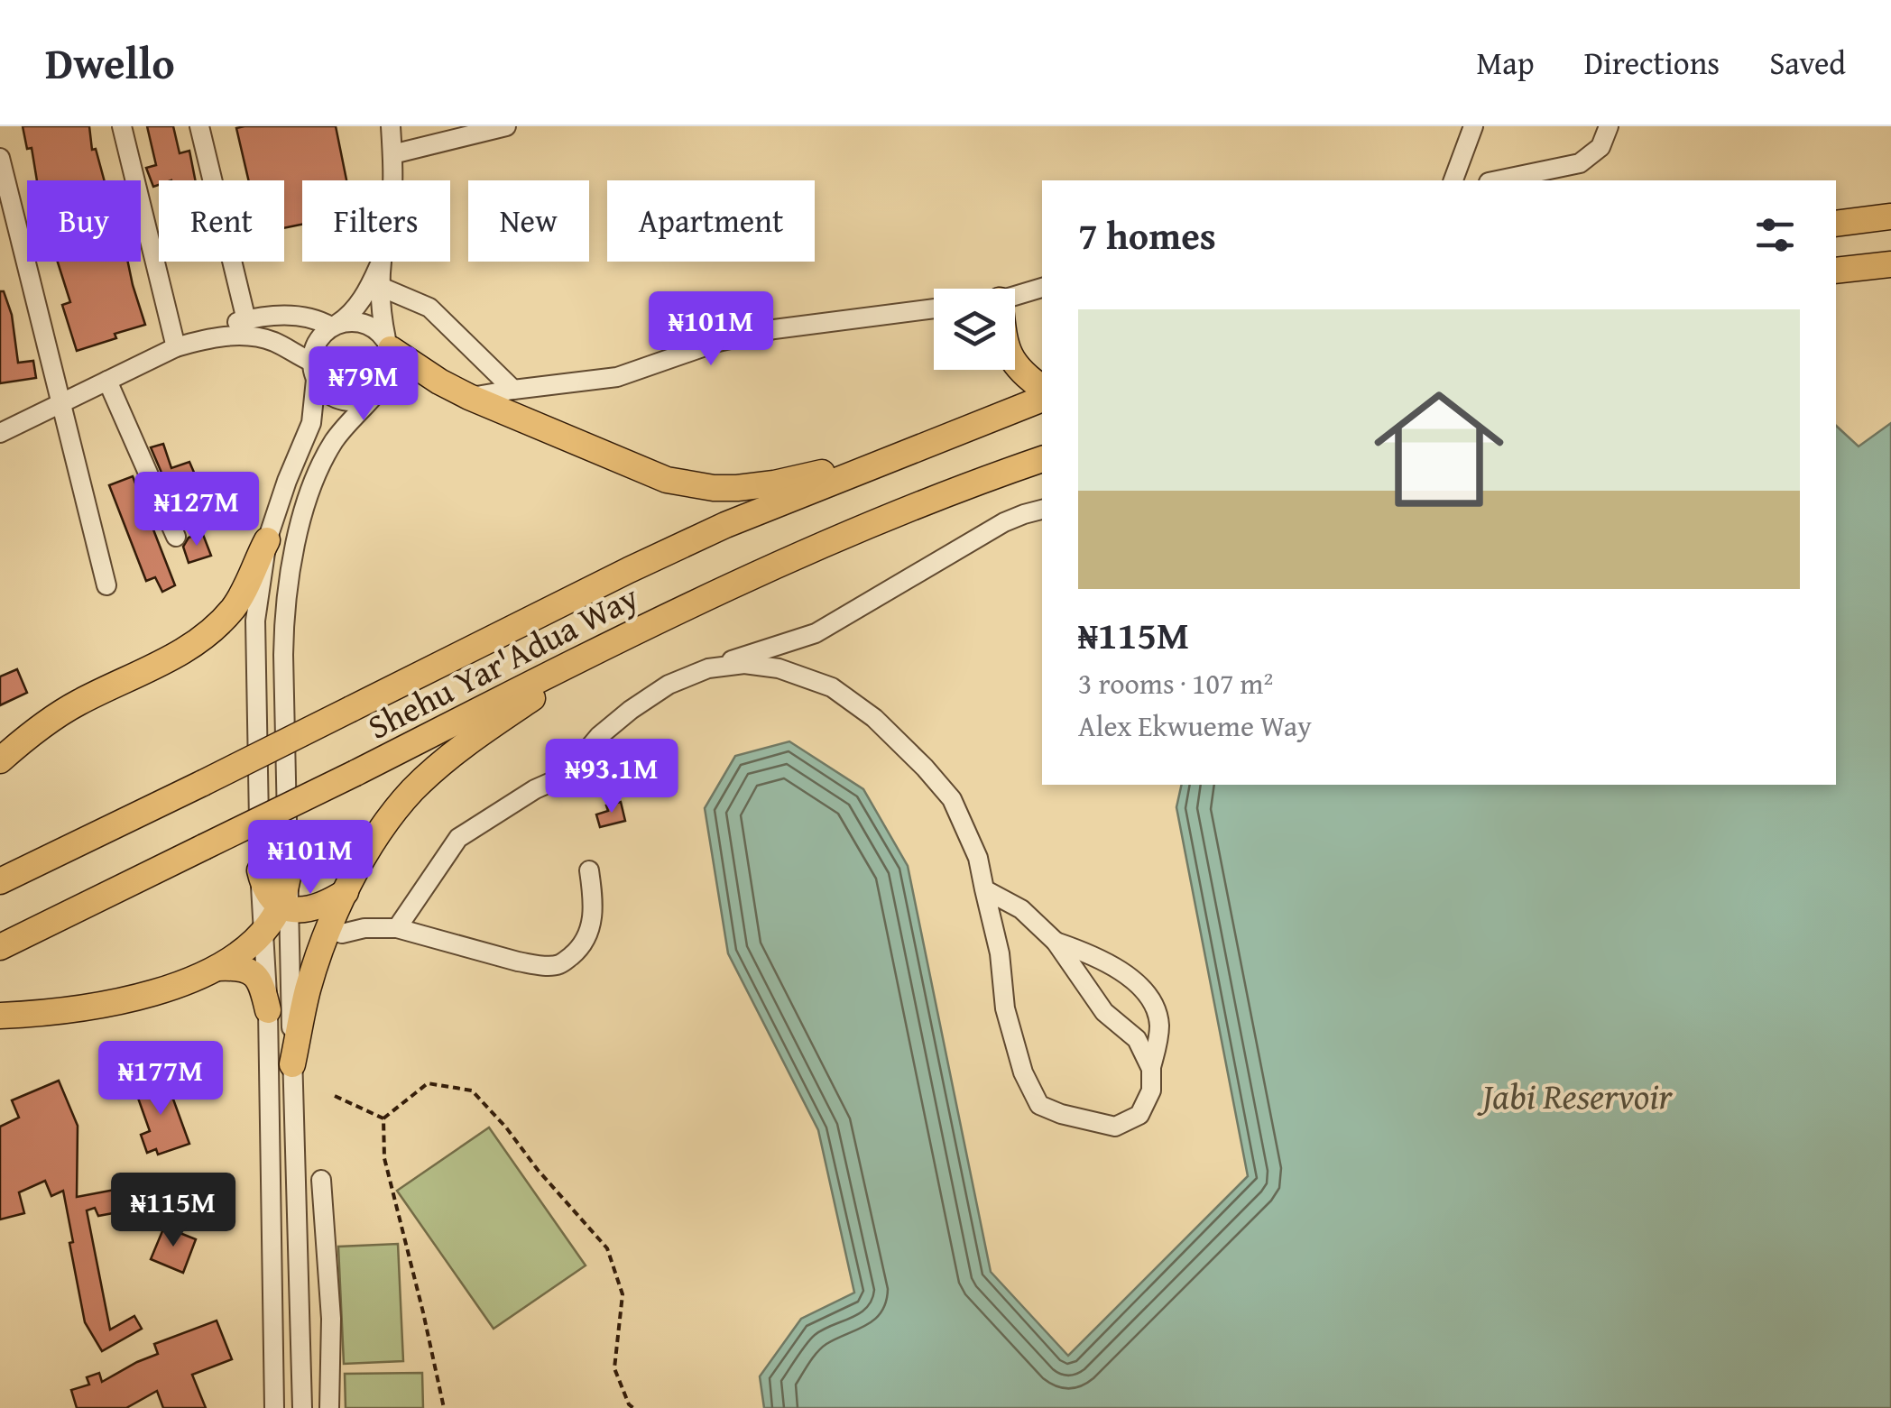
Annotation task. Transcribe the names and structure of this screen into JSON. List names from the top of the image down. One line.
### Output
{"streets":{"highway":["Shehu Yar'Adua Way"]},"water":["Jabi Reservoir"],"page":{"header":"Dwello","nav":["Map","Directions","Saved"],"chip":["Buy","Rent","Filters","New","Apartment"],"heading":"7 homes","list":[{"name":"₦115M","note":"3 rooms · 107 m² · Alex Ekwueme Way"}],"price":["₦101M","₦79M","₦127M","₦93.1M","₦101M","₦177M","₦115M"]}}
